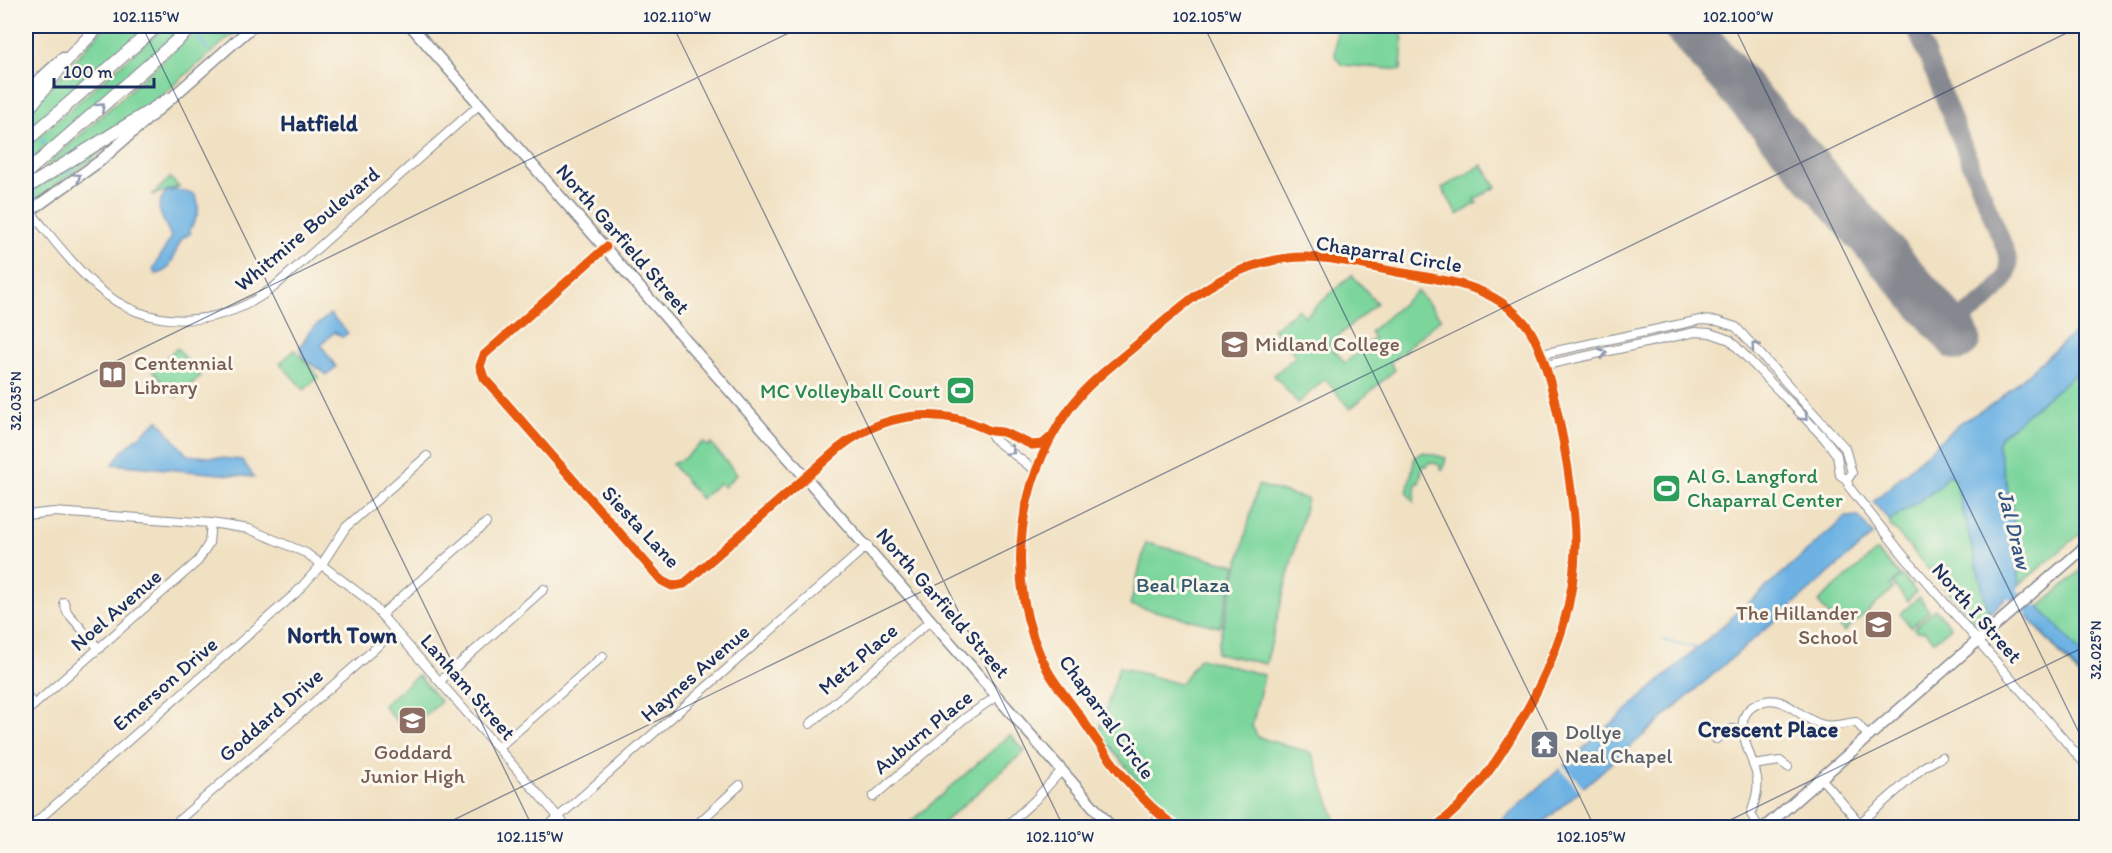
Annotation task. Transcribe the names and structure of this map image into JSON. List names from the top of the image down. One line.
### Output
{"streets":{"main road":["North Garfield Street"],"street":["Whitmire Boulevard","Chaparral Circle","Siesta Lane","Noel Avenue","North I Street","Metz Place","Haynes Avenue","Emerson Drive","Lanham Street","Goddard Drive","Auburn Place"]},"crossings":[["Whitmire Boulevard","North Garfield Street"],["North Garfield Street","Siesta Lane"],["North Garfield Street","Metz Place"],["North Garfield Street","Haynes Avenue"],["North Garfield Street","Auburn Place"],["Chaparral Circle","Siesta Lane"],["Chaparral Circle","North I Street"],["Noel Avenue","Lanham Street"],["Haynes Avenue","Lanham Street"],["Emerson Drive","Lanham Street"],["Lanham Street","Goddard Drive"]],"one_way":["North I Street"],"districts":["Hatfield","North Town","Crescent Place"],"water":["Jal Draw"],"parks":["Beal Plaza"],"places":{"school or university":["Midland College","The Hillander School","Goddard Junior High"],"library":["Centennial Library"],"sports":["MC Volleyball Court","Al G. Langford Chaparral Center"],"temple":["Dollye Neal Chapel"]},"scale_bar":"100 m","coordinates":["102.115°W","102.110°W","102.105°W","102.100°W","32.035°N","32.025°N"]}
